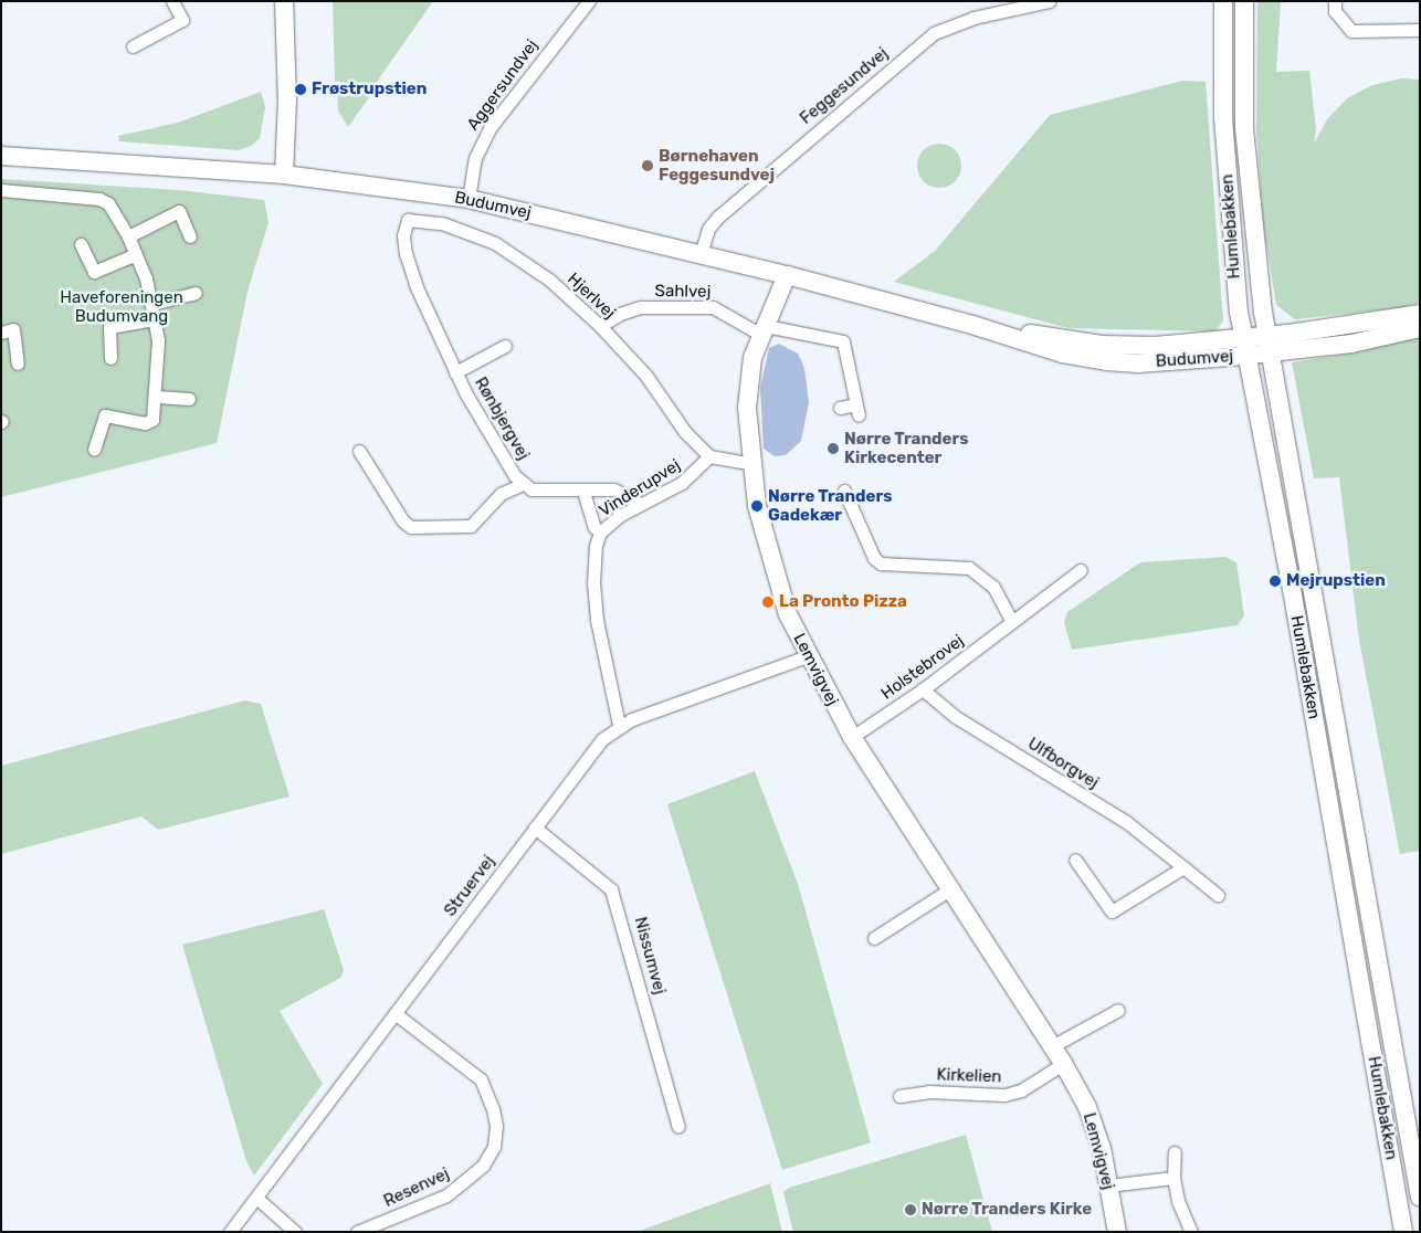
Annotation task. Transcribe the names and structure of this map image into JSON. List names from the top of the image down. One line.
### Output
{"streets":{"street":["Aggersundvej","Feggesundvej","Budumvej","Humlebakken","Sahlvej","Hjerlvej","Rønbjergvej","Vinderupvej","Holstebrovej","Lemvigvej","Ulfborgvej","Struervej","Nissumvej","Kirkelien","Resenvej"]},"crossings":[["Aggersundvej","Budumvej"],["Feggesundvej","Budumvej"],["Budumvej","Humlebakken"],["Budumvej","Lemvigvej"],["Sahlvej","Hjerlvej"],["Sahlvej","Lemvigvej"],["Hjerlvej","Rønbjergvej"],["Hjerlvej","Vinderupvej"],["Rønbjergvej","Vinderupvej"],["Vinderupvej","Struervej"],["Holstebrovej","Lemvigvej"],["Holstebrovej","Ulfborgvej"],["Lemvigvej","Struervej"],["Lemvigvej","Kirkelien"],["Struervej","Nissumvej"],["Struervej","Resenvej"]],"parks":["Haveforeningen Budumvang"],"places":["Frøstrupstien","Børnehaven Feggesundvej","Nørre Tranders Kirkecenter","Nørre Tranders Gadekær","Mejrupstien","La Pronto Pizza","Nørre Tranders Kirke"]}
